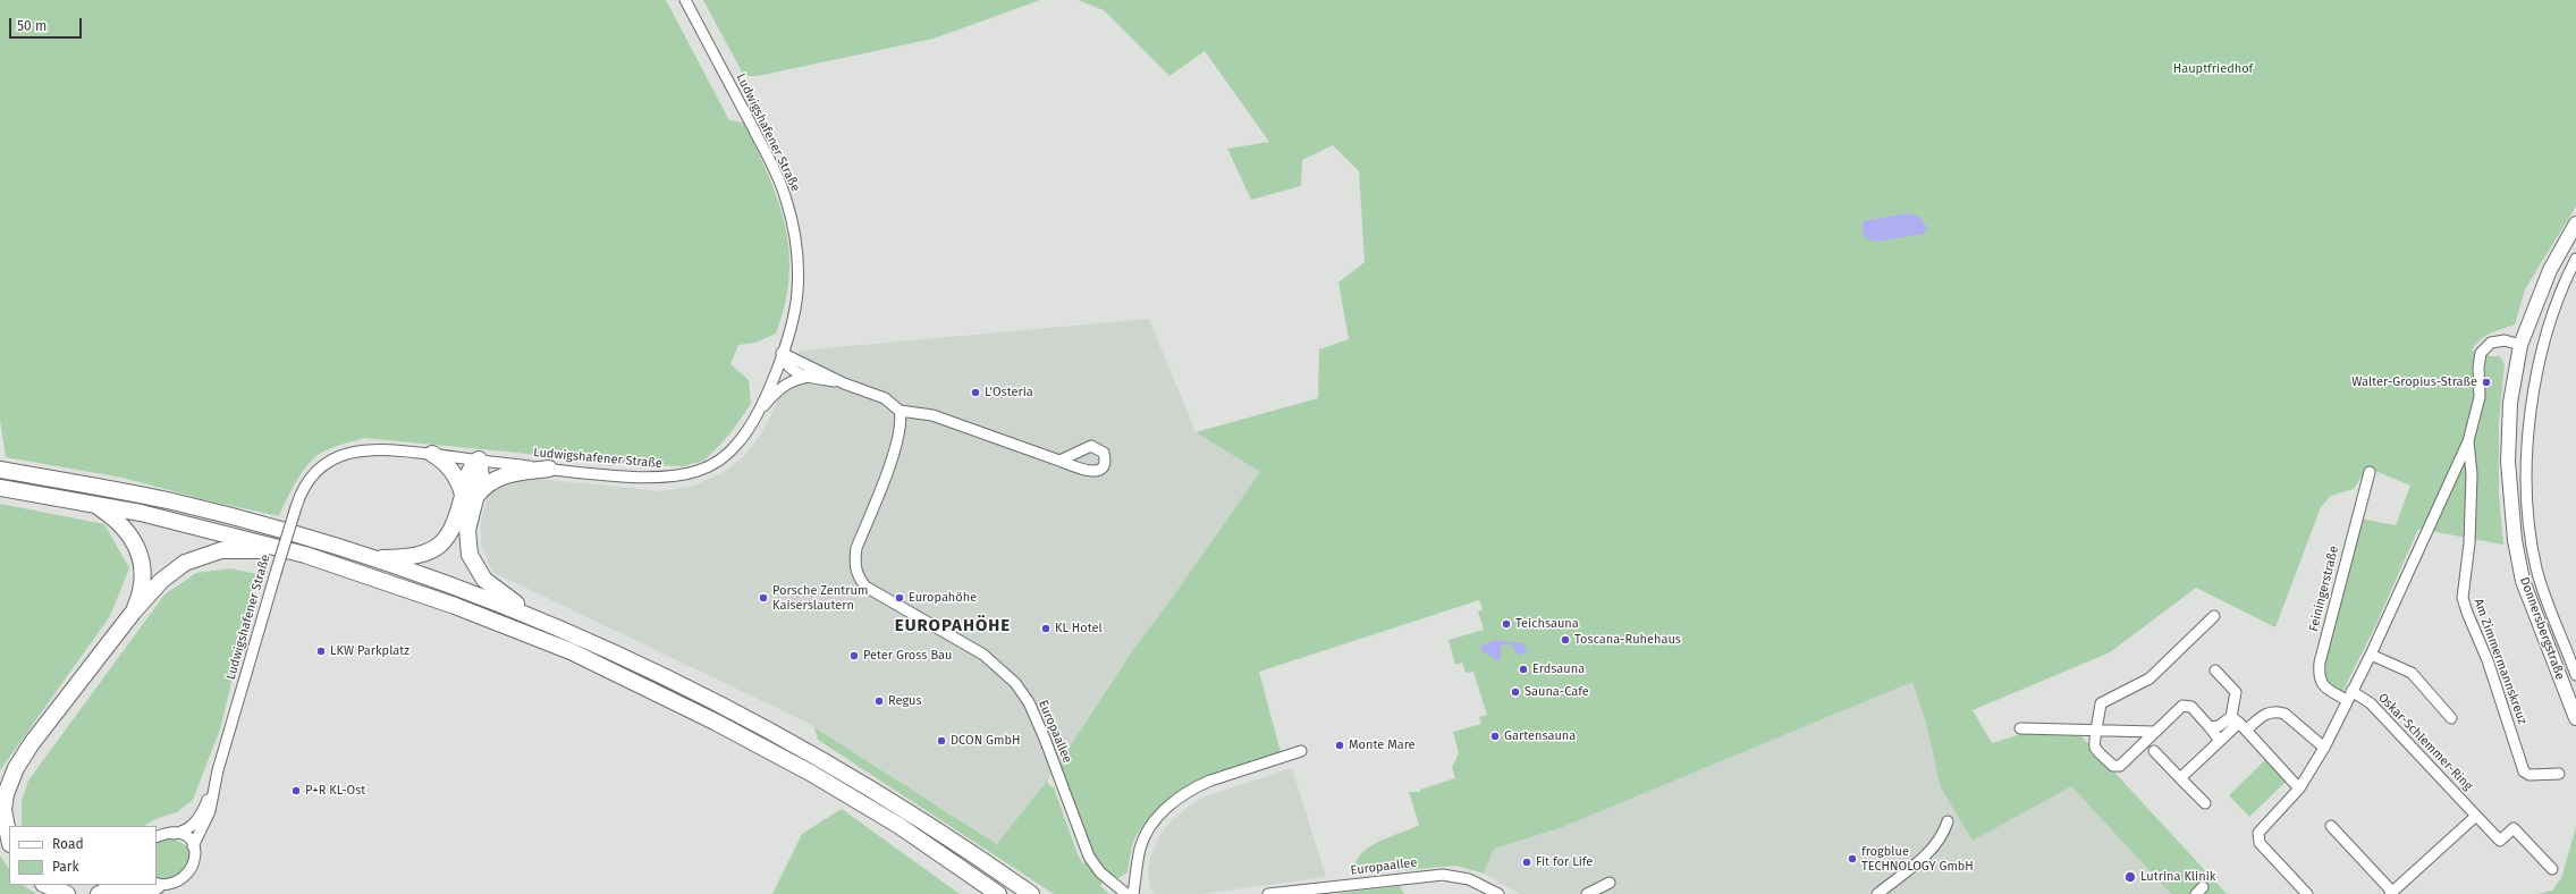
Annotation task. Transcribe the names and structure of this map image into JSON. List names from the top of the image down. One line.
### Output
{"streets":{"main road":["Donnersbergstraße"],"street":["Ludwigshafener Straße","Feiningerstraße","Am Zimmermannskreuz","Europaallee","Oskar-Schlemmer-Ring"]},"crossings":[["Feiningerstraße","Oskar-Schlemmer-Ring"]],"districts":["EUROPAHÖHE"],"parks":["Hauptfriedhof"],"places":["Walter-Gropius-Straße","L’Osteria","Porsche Zentrum Kaiserslautern","Europahöhe","Teichsauna","KL Hotel","Toscana-Ruhehaus","LKW Parkplatz","Peter Gross Bau","Erdsauna","Sauna-Cafe","Regus","Gartensauna","DCON GmbH","Monte Mare","P+R KL-Ost","frogblue TECHNOLOGY GmbH","Fit for Life","Lutrina Klinik"],"legend":["Road","Park"],"scale_bar":"50 m"}
